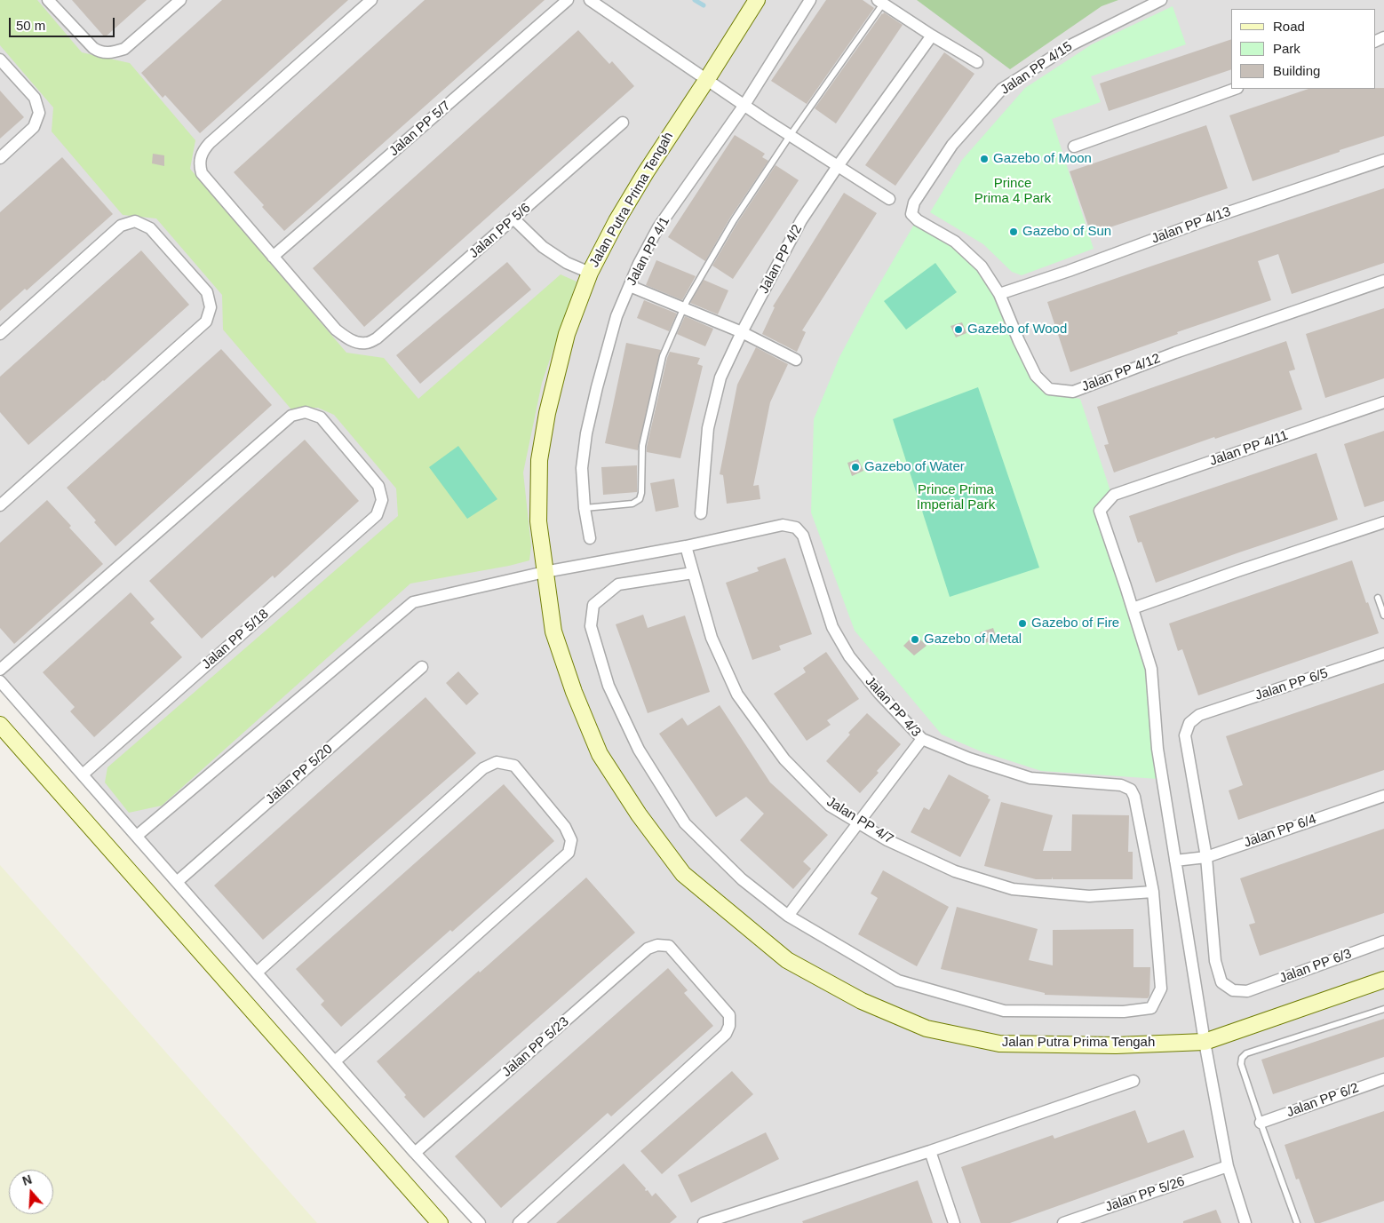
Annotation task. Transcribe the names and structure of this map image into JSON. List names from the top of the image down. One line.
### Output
{"streets":{"street":["Jalan PP 4/15","Jalan PP 5/7","Jalan Putra Prima Tengah","Jalan PP 4/13","Jalan PP 5/6","Jalan PP 4/1","Jalan PP 4/2","Jalan PP 4/12","Jalan PP 4/11","Jalan PP 5/18","Jalan PP 6/5","Jalan PP 4/3","Jalan PP 5/20","Jalan PP 4/7","Jalan PP 6/4","Jalan PP 6/3","Jalan PP 5/23","Jalan PP 6/2","Jalan PP 5/26"]},"crossings":[["Jalan PP 4/15","Jalan PP 4/12"],["Jalan PP 5/7","Jalan PP 5/6"],["Jalan PP 4/13","Jalan PP 4/12"],["Jalan PP 6/5","Jalan PP 6/4"],["Jalan PP 6/5","Jalan PP 6/3"],["Jalan PP 4/3","Jalan PP 4/7"],["Jalan PP 6/4","Jalan PP 6/3"]],"parks":["Prince Prima 4 Park","Prince Prima Imperial Park"],"places":["Gazebo of Moon","Gazebo of Sun","Gazebo of Wood","Gazebo of Water","Gazebo of Fire","Gazebo of Metal"],"legend":["Road","Park","Building"],"scale_bar":"50 m","north":"top"}
